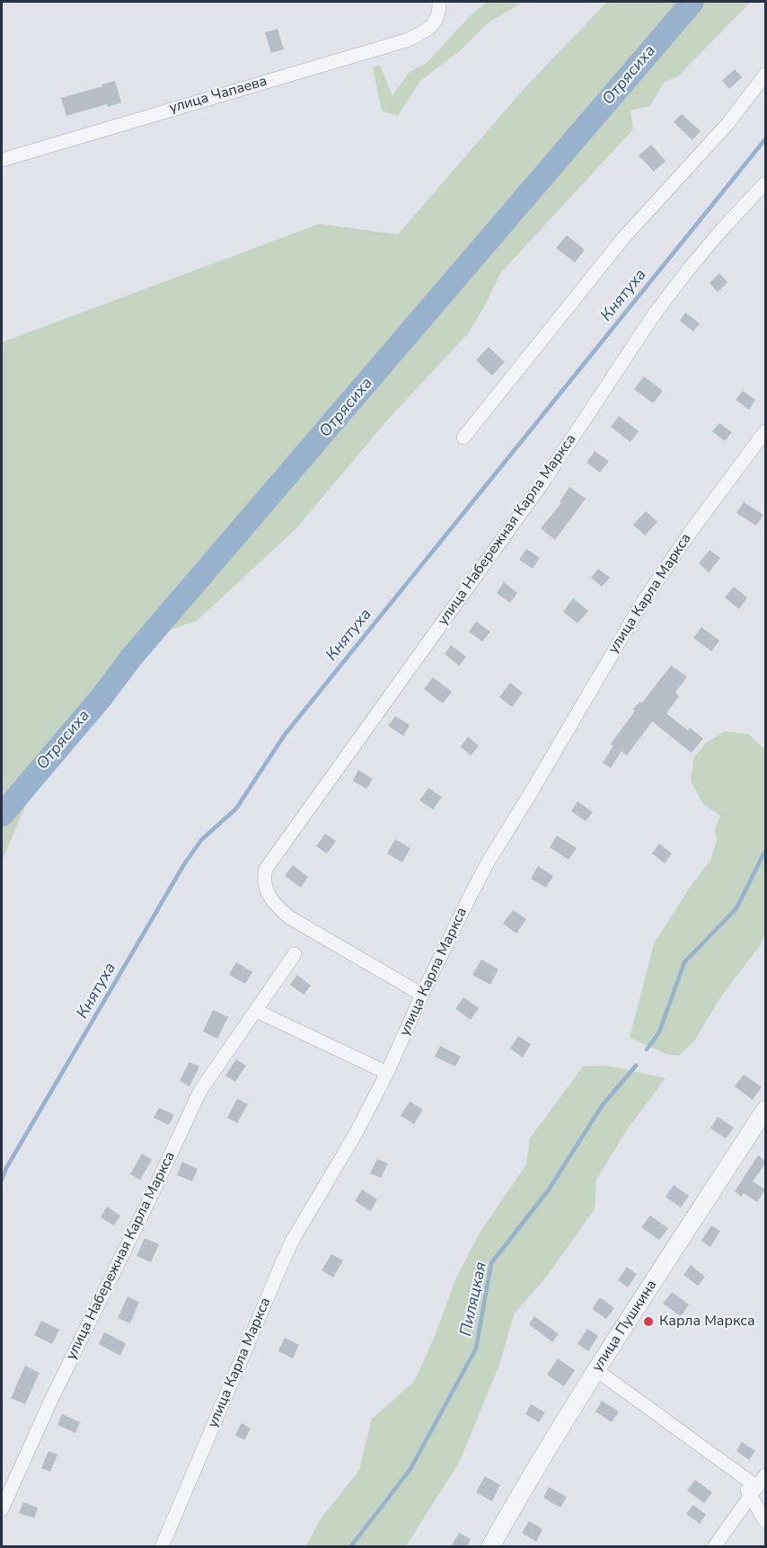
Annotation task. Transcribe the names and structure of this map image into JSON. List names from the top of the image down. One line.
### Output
{"streets":{"street":["улица Чапаева","улица Набережная Карла Маркса","улица Карла Маркса","улица Пушкина"]},"crossings":[["улица Набережная Карла Маркса","улица Карла Маркса"]],"water":["Отрясиха","Княтуха","Пиляцкая"],"places":["Карла Маркса"]}
